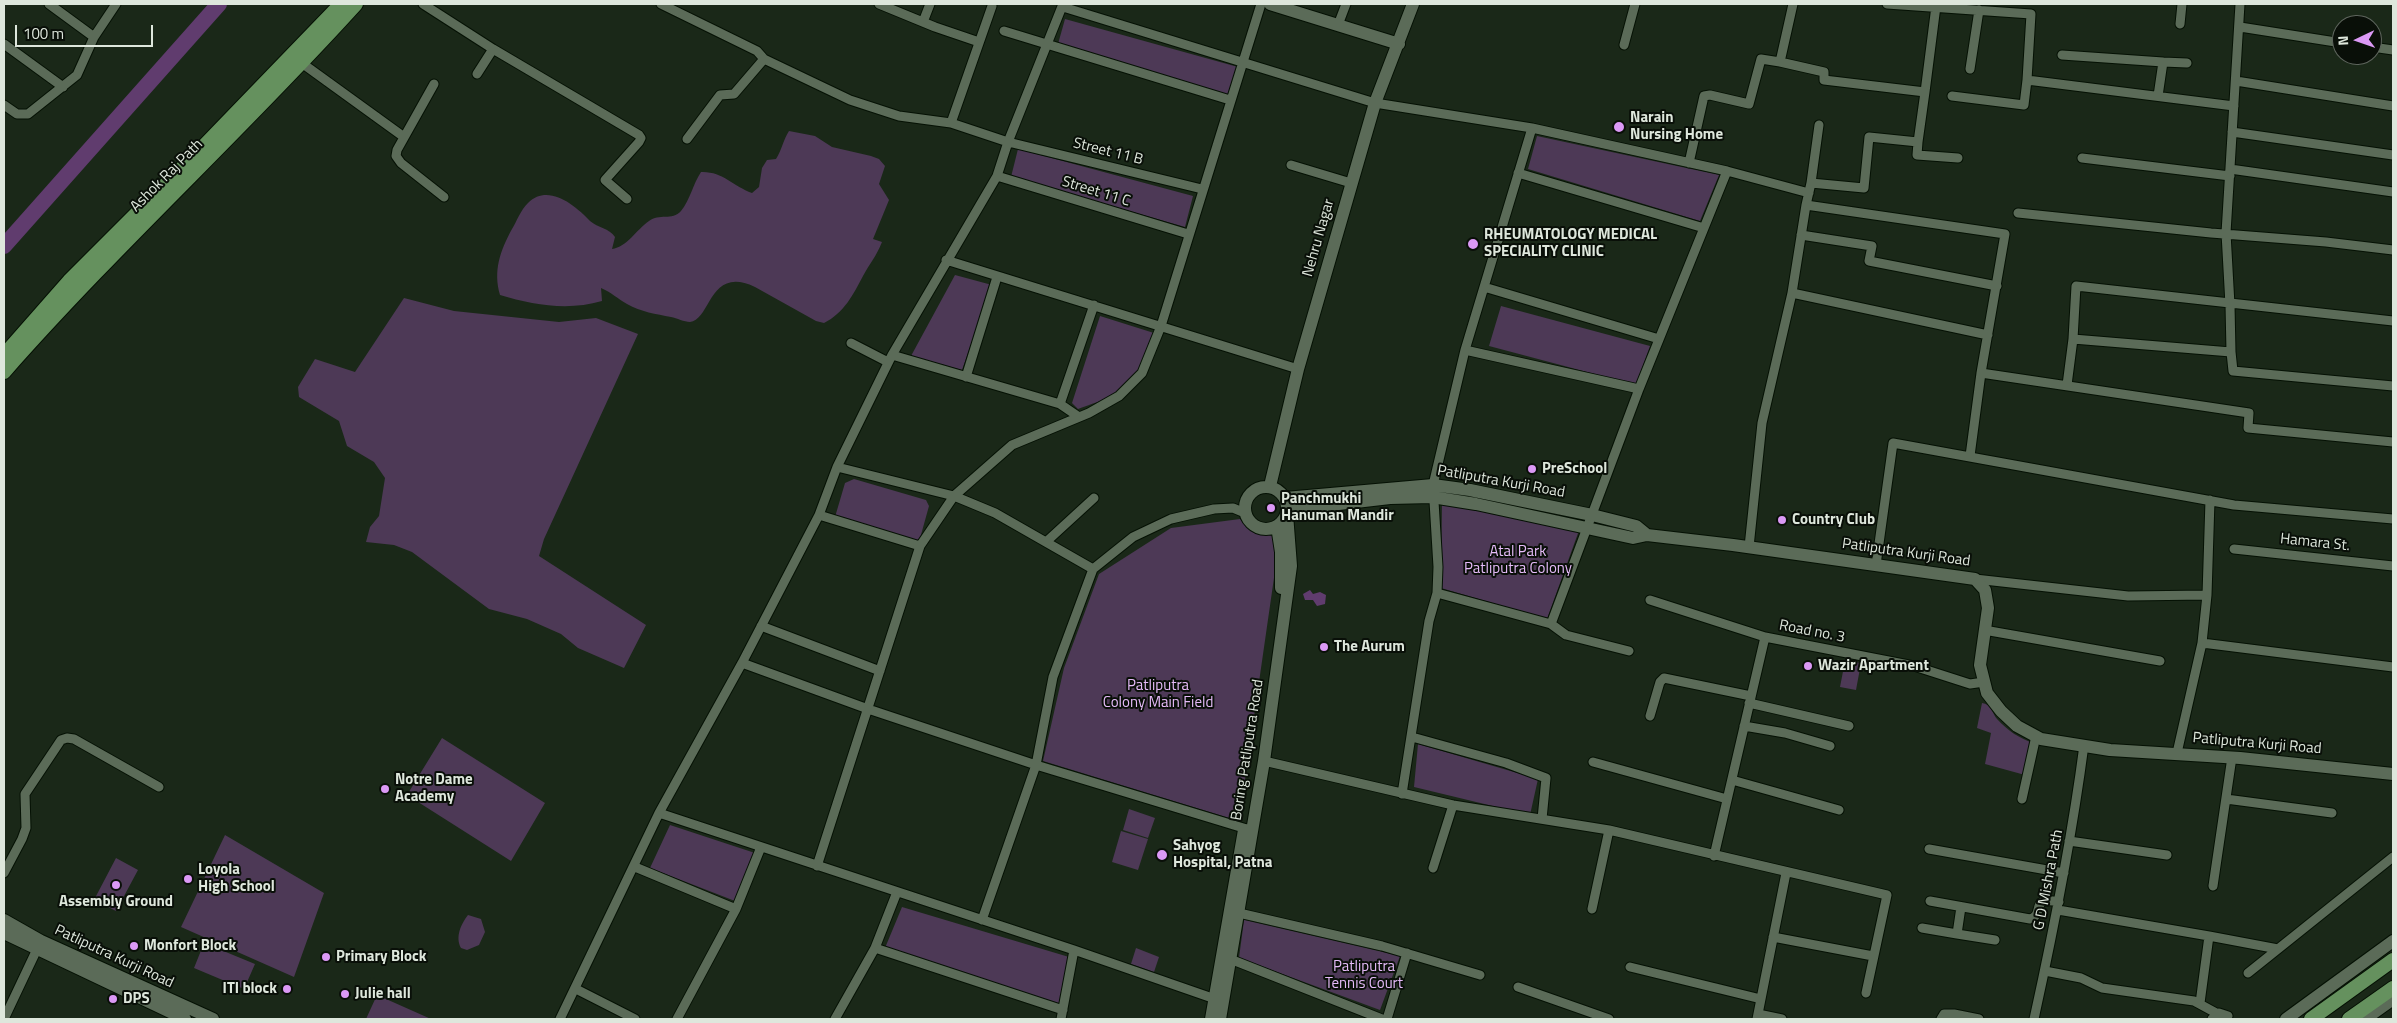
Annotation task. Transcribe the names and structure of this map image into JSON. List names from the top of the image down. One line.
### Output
{"streets":{"main road":["Ashok Raj Path"],"street":["Street 11 B","Street 11 C","Nehru Nagar","Patliputra Kurji Road","Hamara St.","Road no. 3","Boring Patliputra Road","G D Mishra Path"]},"crossings":[["Nehru Nagar","Patliputra Kurji Road"],["Nehru Nagar","Boring Patliputra Road"],["Patliputra Kurji Road","Road no. 3"],["Patliputra Kurji Road","Boring Patliputra Road"],["Patliputra Kurji Road","G D Mishra Path"]],"parks":["Atal Park Patliputra Colony","Patliputra Colony Main Field","Patliputra Tennis Court"],"places":["Narain Nursing Home","RHEUMATOLOGY MEDICAL SPECIALITY CLINIC","PreSchool","Panchmukhi Hanuman Mandir","Country Club","The Aurum","Wazir Apartment","Notre Dame Academy","Sahyog Hospital, Patna","Loyola High School","Assembly Ground","Monfort Block","Primary Block","ITI block","Julie hall","DPS"],"scale_bar":"100 m","north":"left"}
